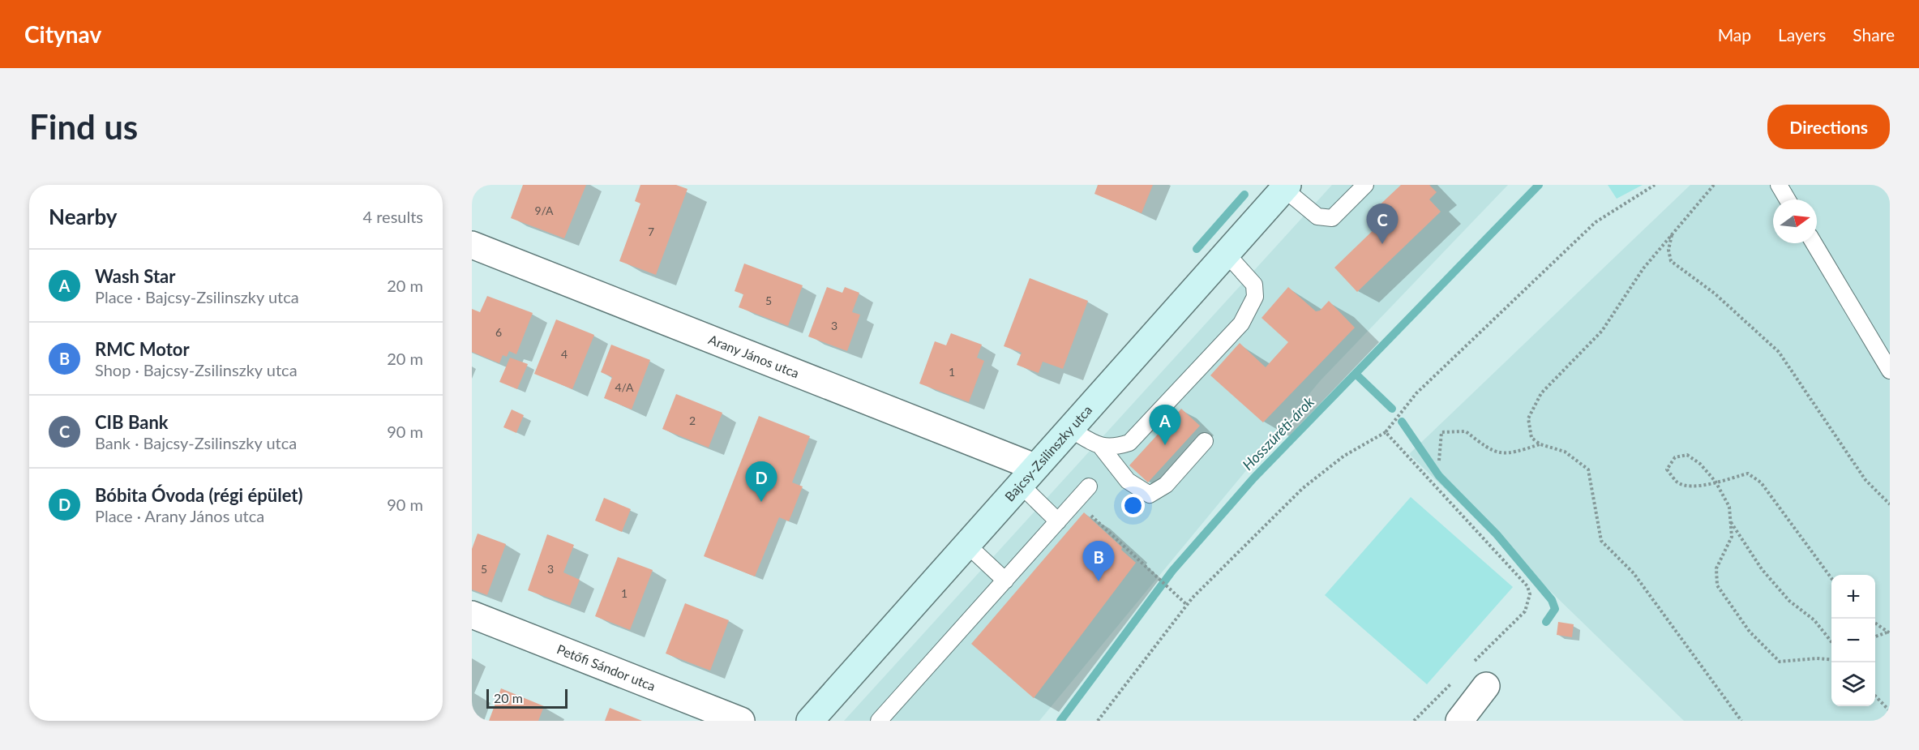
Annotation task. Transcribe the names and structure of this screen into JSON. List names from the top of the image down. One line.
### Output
{"streets":{"main road":["Bajcsy-Zsilinszky utca"],"street":["Arany János utca","Petőfi Sándor utca"]},"crossings":[["Arany János utca","Bajcsy-Zsilinszky utca"]],"water":["Hosszúréti-árok"],"house_numbers":["9/A","7","5","3","6","4","1","4/A","2","5","3","1"],"scale_bar":"20 m","north":"right","page":{"header":"Citynav","nav":["Map","Layers","Share"],"buttons":"Directions","title":"Find us","heading":["Nearby","4 results"],"pins":["C","A","D","B"],"list":[{"mark":"A","name":"Wash Star","note":"Place · Bajcsy-Zsilinszky utca","value":"20 m"},{"mark":"B","name":"RMC Motor","note":"Shop · Bajcsy-Zsilinszky utca","value":"20 m"},{"mark":"C","name":"CIB Bank","note":"Bank · Bajcsy-Zsilinszky utca","value":"90 m"},{"mark":"D","name":"Bóbita Óvoda (régi épület)","note":"Place · Arany János utca","value":"90 m"}],"map_buttons":["+","−"],"scale":"20 m"}}
